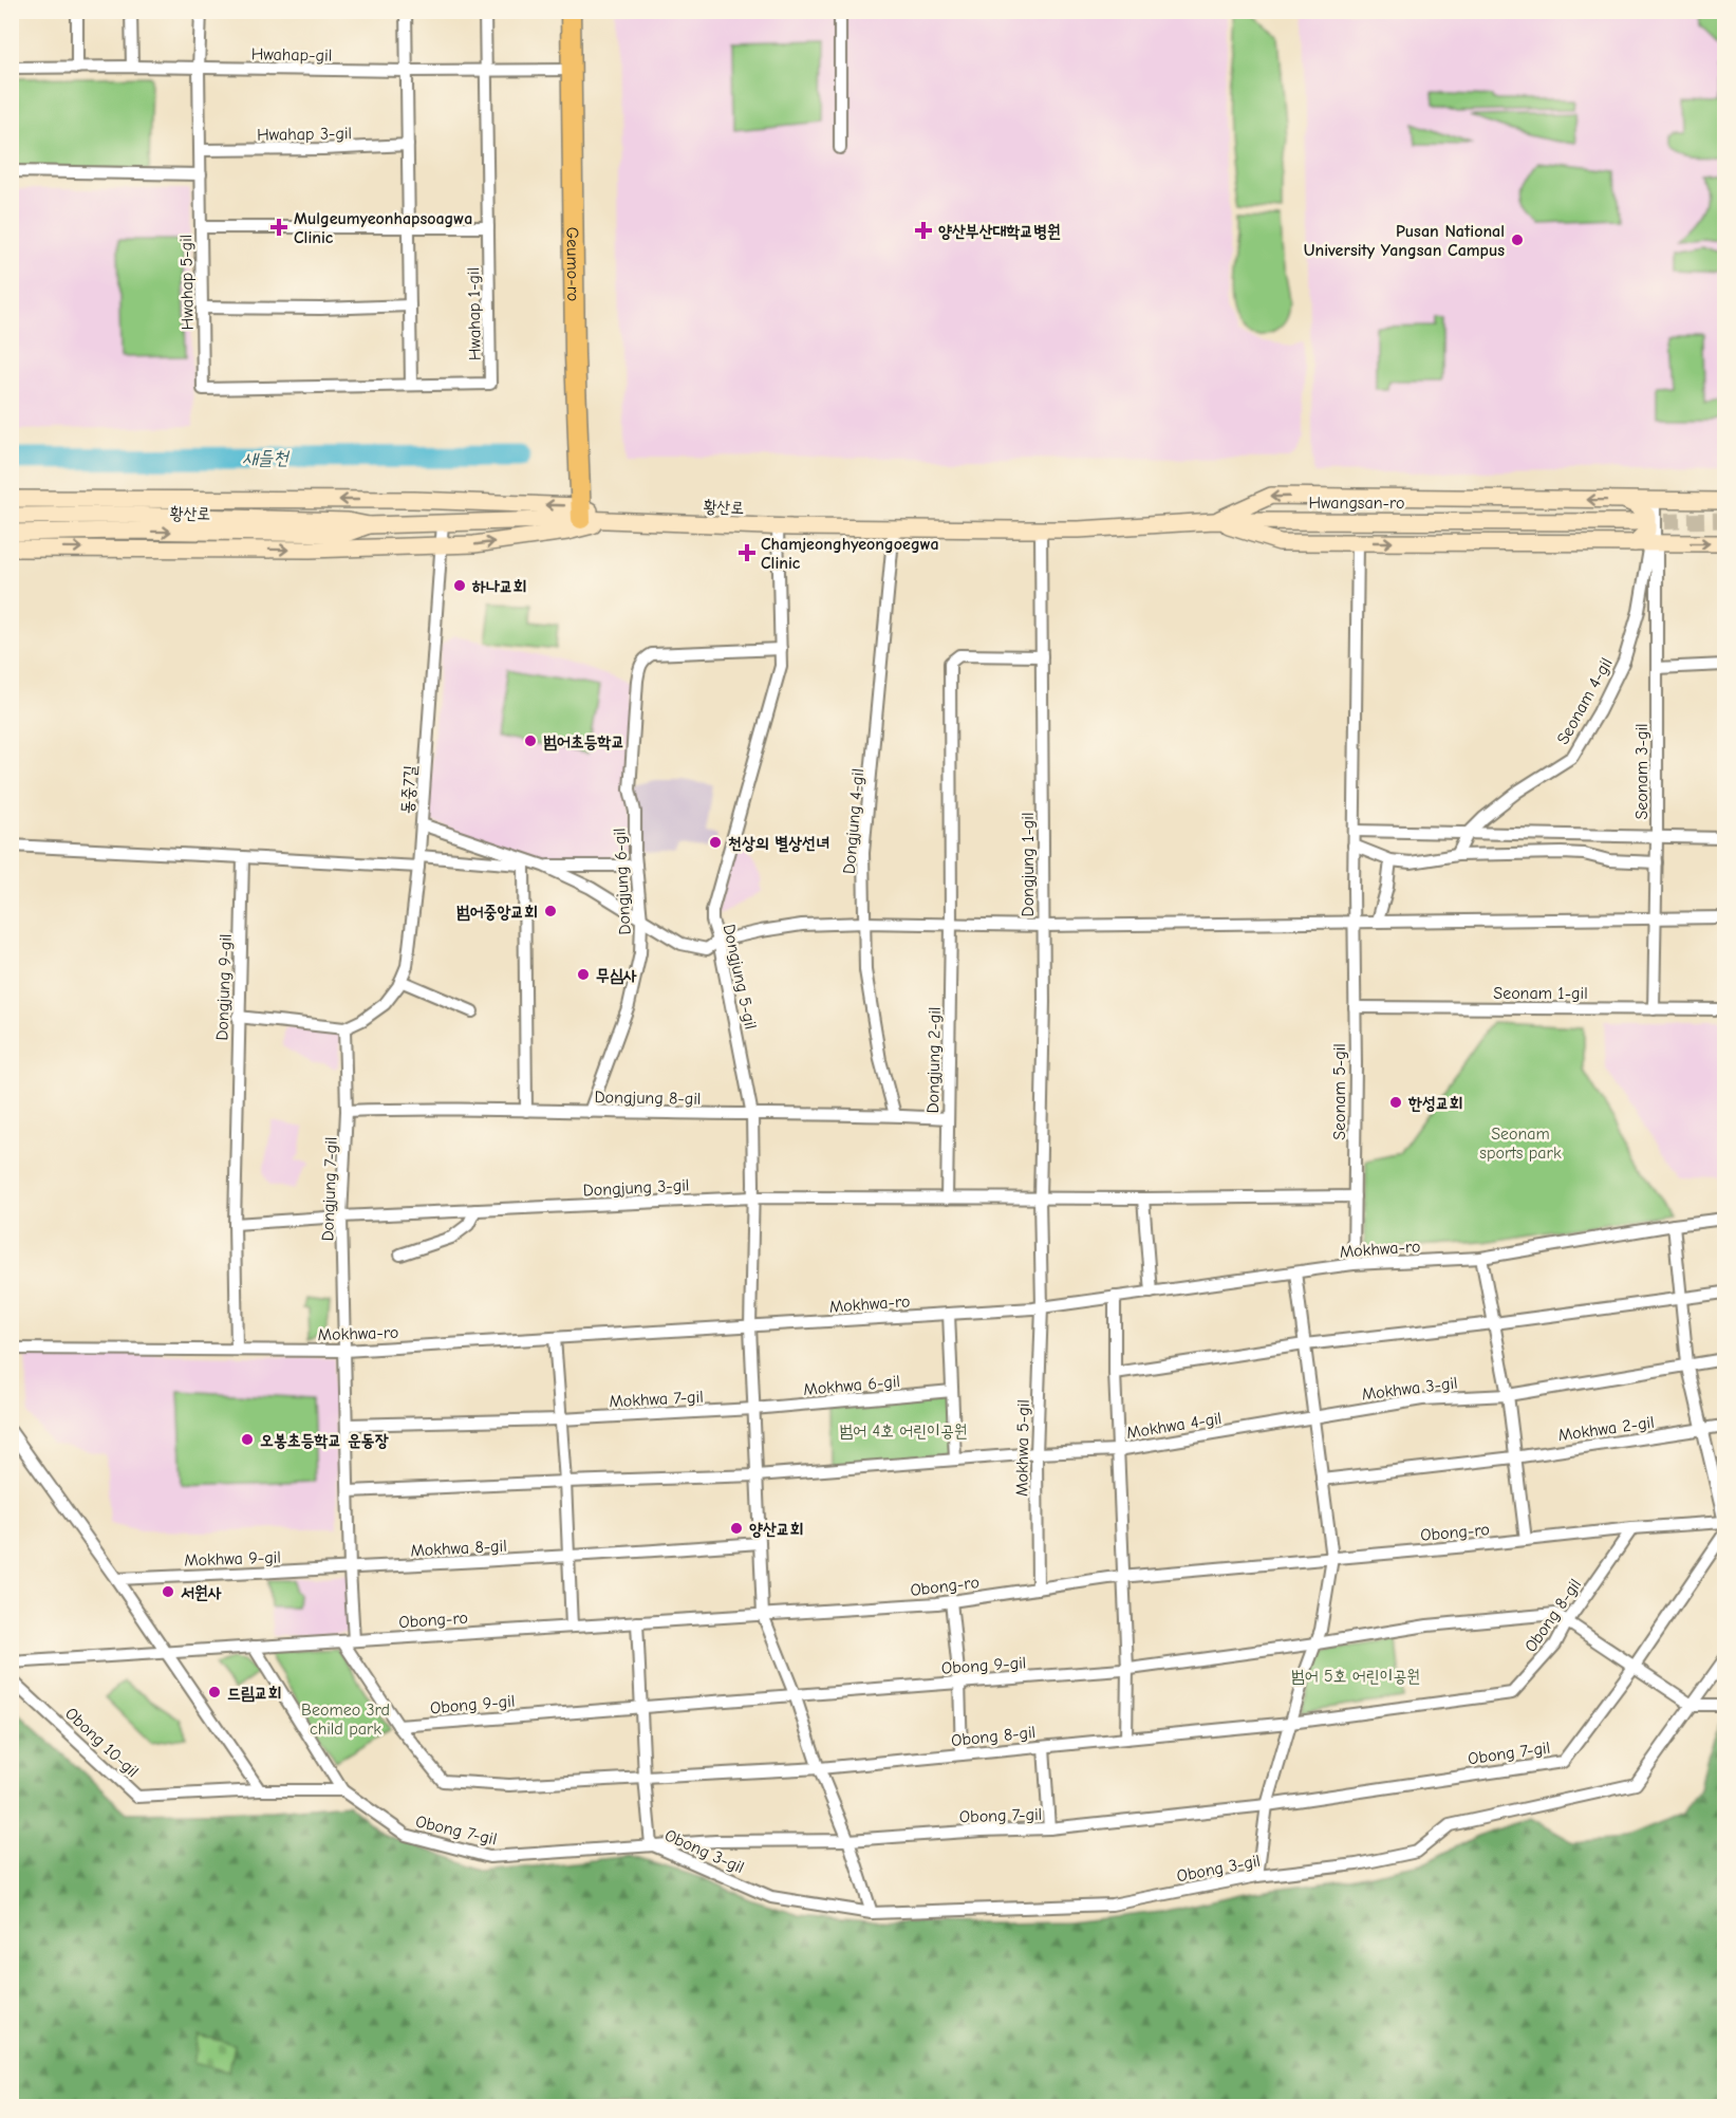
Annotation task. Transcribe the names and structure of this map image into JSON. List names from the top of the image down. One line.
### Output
{"streets":{"main road":["Geumo-ro","Hwangsan-ro","황산로"],"street":["Hwahap-gil","Hwahap 3-gil","Hwahap 5-gil","Hwahap 1-gil","Seonam 4-gil","Seonam 3-gil","동중7길","Dongjung 4-gil","Dongjung 1-gil","Dongjung 6-gil","Dongjung 5-gil","Dongjung 9-gil","Seonam 1-gil","Dongjung 2-gil","Seonam 5-gil","Dongjung 8-gil","Dongjung 3-gil","Dongjung 7-gil","Mokhwa-ro","Mokhwa 6-gil","Mokhwa 3-gil","Mokhwa 7-gil","Mokhwa 4-gil","Mokhwa 2-gil","Mokhwa 5-gil","Obong-ro","Mokhwa 8-gil","Mokhwa 9-gil","Obong 8-gil","Obong 9-gil","Obong 10-gil","Obong 7-gil","Obong 3-gil"]},"crossings":[["Hwahap-gil","Geumo-ro"],["Hwahap-gil","Hwahap 5-gil"],["Hwahap-gil","Hwahap 1-gil"],["Hwahap 3-gil","Hwahap 5-gil"],["Geumo-ro","황산로"],["Hwahap 5-gil","Hwahap 1-gil"],["Hwangsan-ro","황산로"],["황산로","동중7길"],["황산로","Dongjung 4-gil"],["황산로","Dongjung 1-gil"],["황산로","Dongjung 5-gil"],["Seonam 4-gil","Seonam 3-gil"],["Seonam 3-gil","Seonam 1-gil"],["동중7길","Dongjung 7-gil"],["Dongjung 4-gil","Dongjung 8-gil"],["Dongjung 1-gil","Dongjung 2-gil"],["Dongjung 1-gil","Dongjung 3-gil"],["Dongjung 1-gil","Mokhwa-ro"],["Dongjung 1-gil","Mokhwa 5-gil"],["Dongjung 6-gil","Dongjung 5-gil"],["Dongjung 6-gil","Dongjung 8-gil"],["Dongjung 5-gil","Dongjung 8-gil"],["Dongjung 5-gil","Dongjung 3-gil"],["Dongjung 5-gil","Mokhwa-ro"],["Dongjung 9-gil","Dongjung 3-gil"],["Dongjung 9-gil","Mokhwa-ro"],["Seonam 1-gil","Seonam 5-gil"],["Dongjung 2-gil","Dongjung 8-gil"],["Dongjung 2-gil","Dongjung 3-gil"],["Seonam 5-gil","Mokhwa-ro"],["Dongjung 8-gil","Dongjung 7-gil"],["Dongjung 3-gil","Dongjung 7-gil"],["Dongjung 7-gil","Mokhwa-ro"],["Mokhwa-ro","Mokhwa 5-gil"],["Mokhwa 6-gil","Mokhwa 7-gil"],["Mokhwa 3-gil","Mokhwa 4-gil"],["Mokhwa 4-gil","Mokhwa 5-gil"],["Mokhwa 5-gil","Obong-ro"],["Obong-ro","Obong 8-gil"],["Obong-ro","Obong 7-gil"],["Mokhwa 8-gil","Mokhwa 9-gil"],["Obong 8-gil","Obong 9-gil"],["Obong 9-gil","Obong 7-gil"],["Obong 9-gil","Obong 3-gil"],["Obong 10-gil","Obong 7-gil"],["Obong 7-gil","Obong 3-gil"]],"water":["새들천"],"parks":["Seonam sports park","범어 4호 어린이공원","범어 5호 어린이공원","Beomeo 3rd child park"],"places":{"health":["Mulgeumyeonhapsoagwa Clinic","양산부산대학교병원","Chamjeonghyeongoegwa Clinic"],"other":["Pusan National University Yangsan Campus","하나교회","범어초등학교","천상의 별상선녀","범어중앙교회","무심사","한성교회","오봉초등학교 운동장","양산교회","서원사","드림교회"]}}
